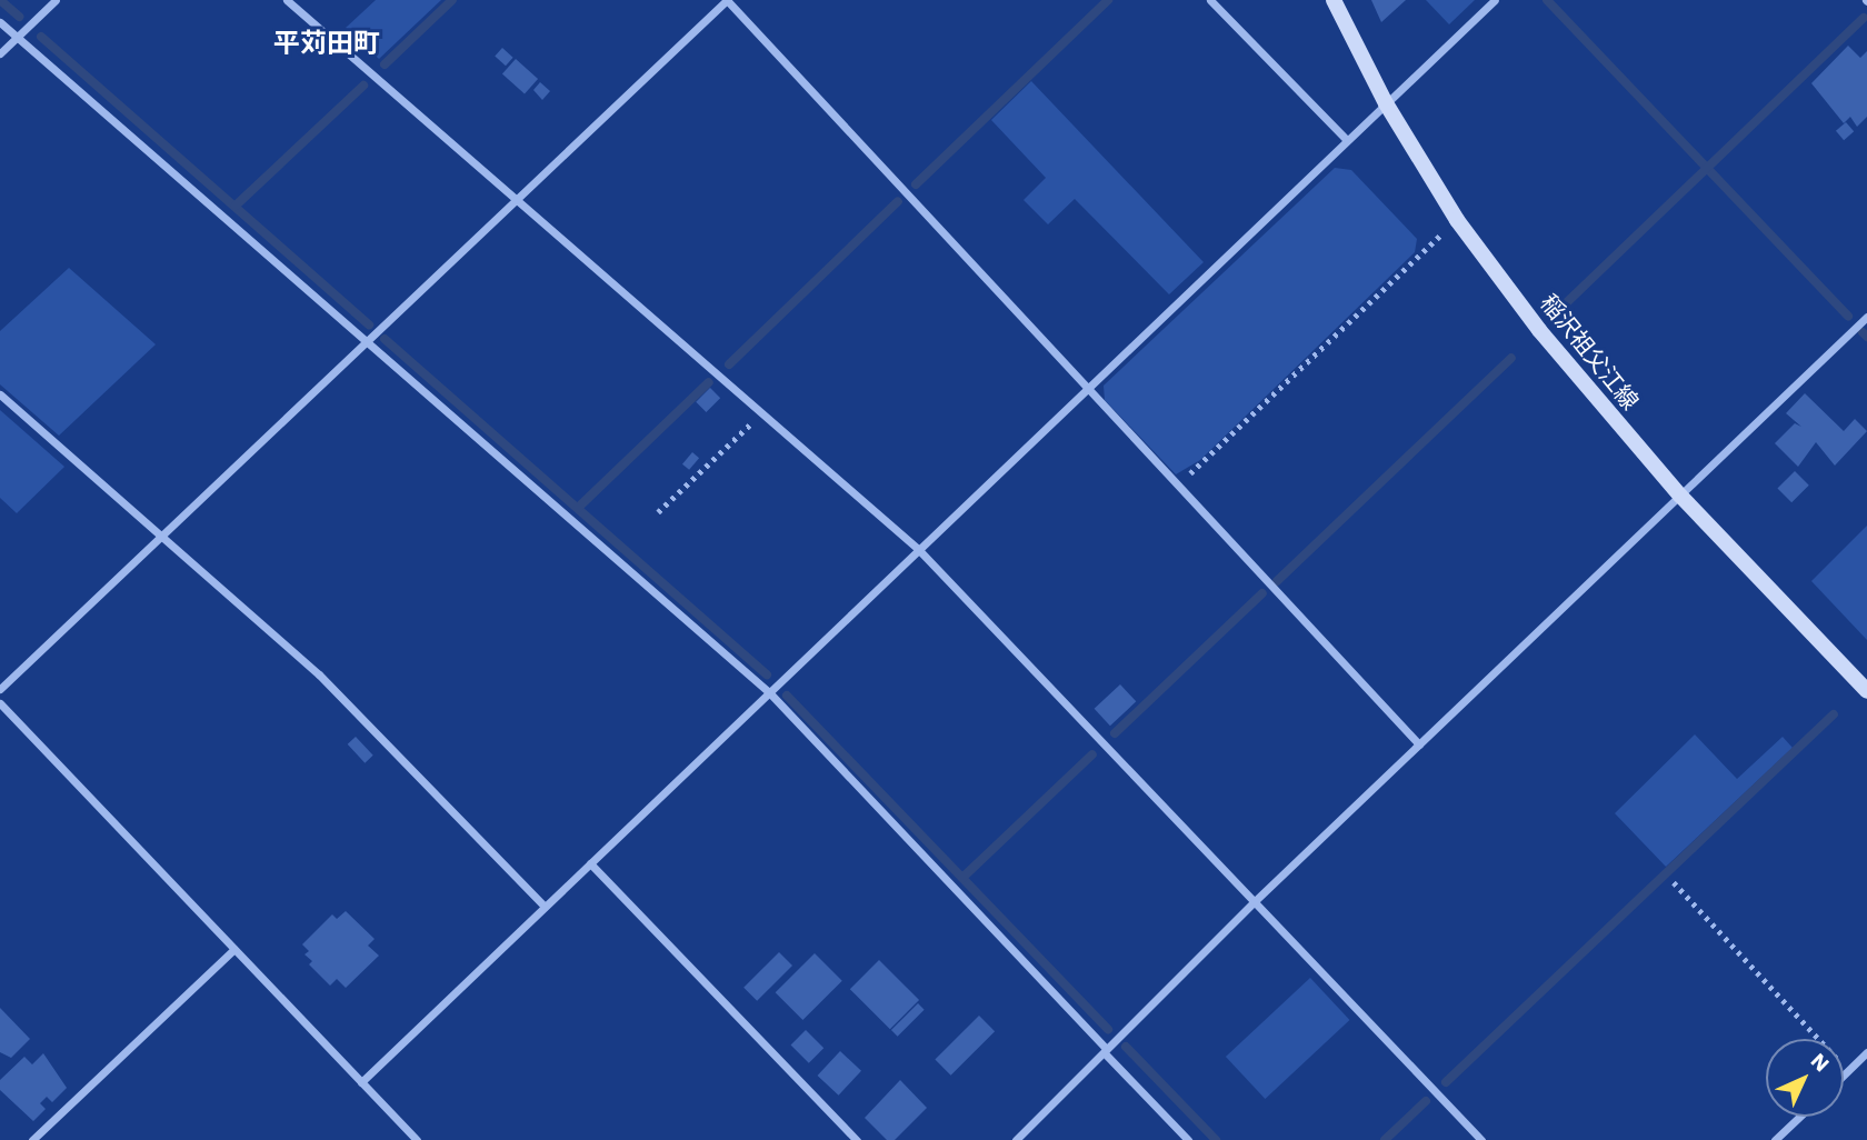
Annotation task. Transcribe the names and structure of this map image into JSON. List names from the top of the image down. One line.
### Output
{"streets":{"main road":["稲沢祖父江線"]},"districts":["平苅田町"],"north":"top right"}
